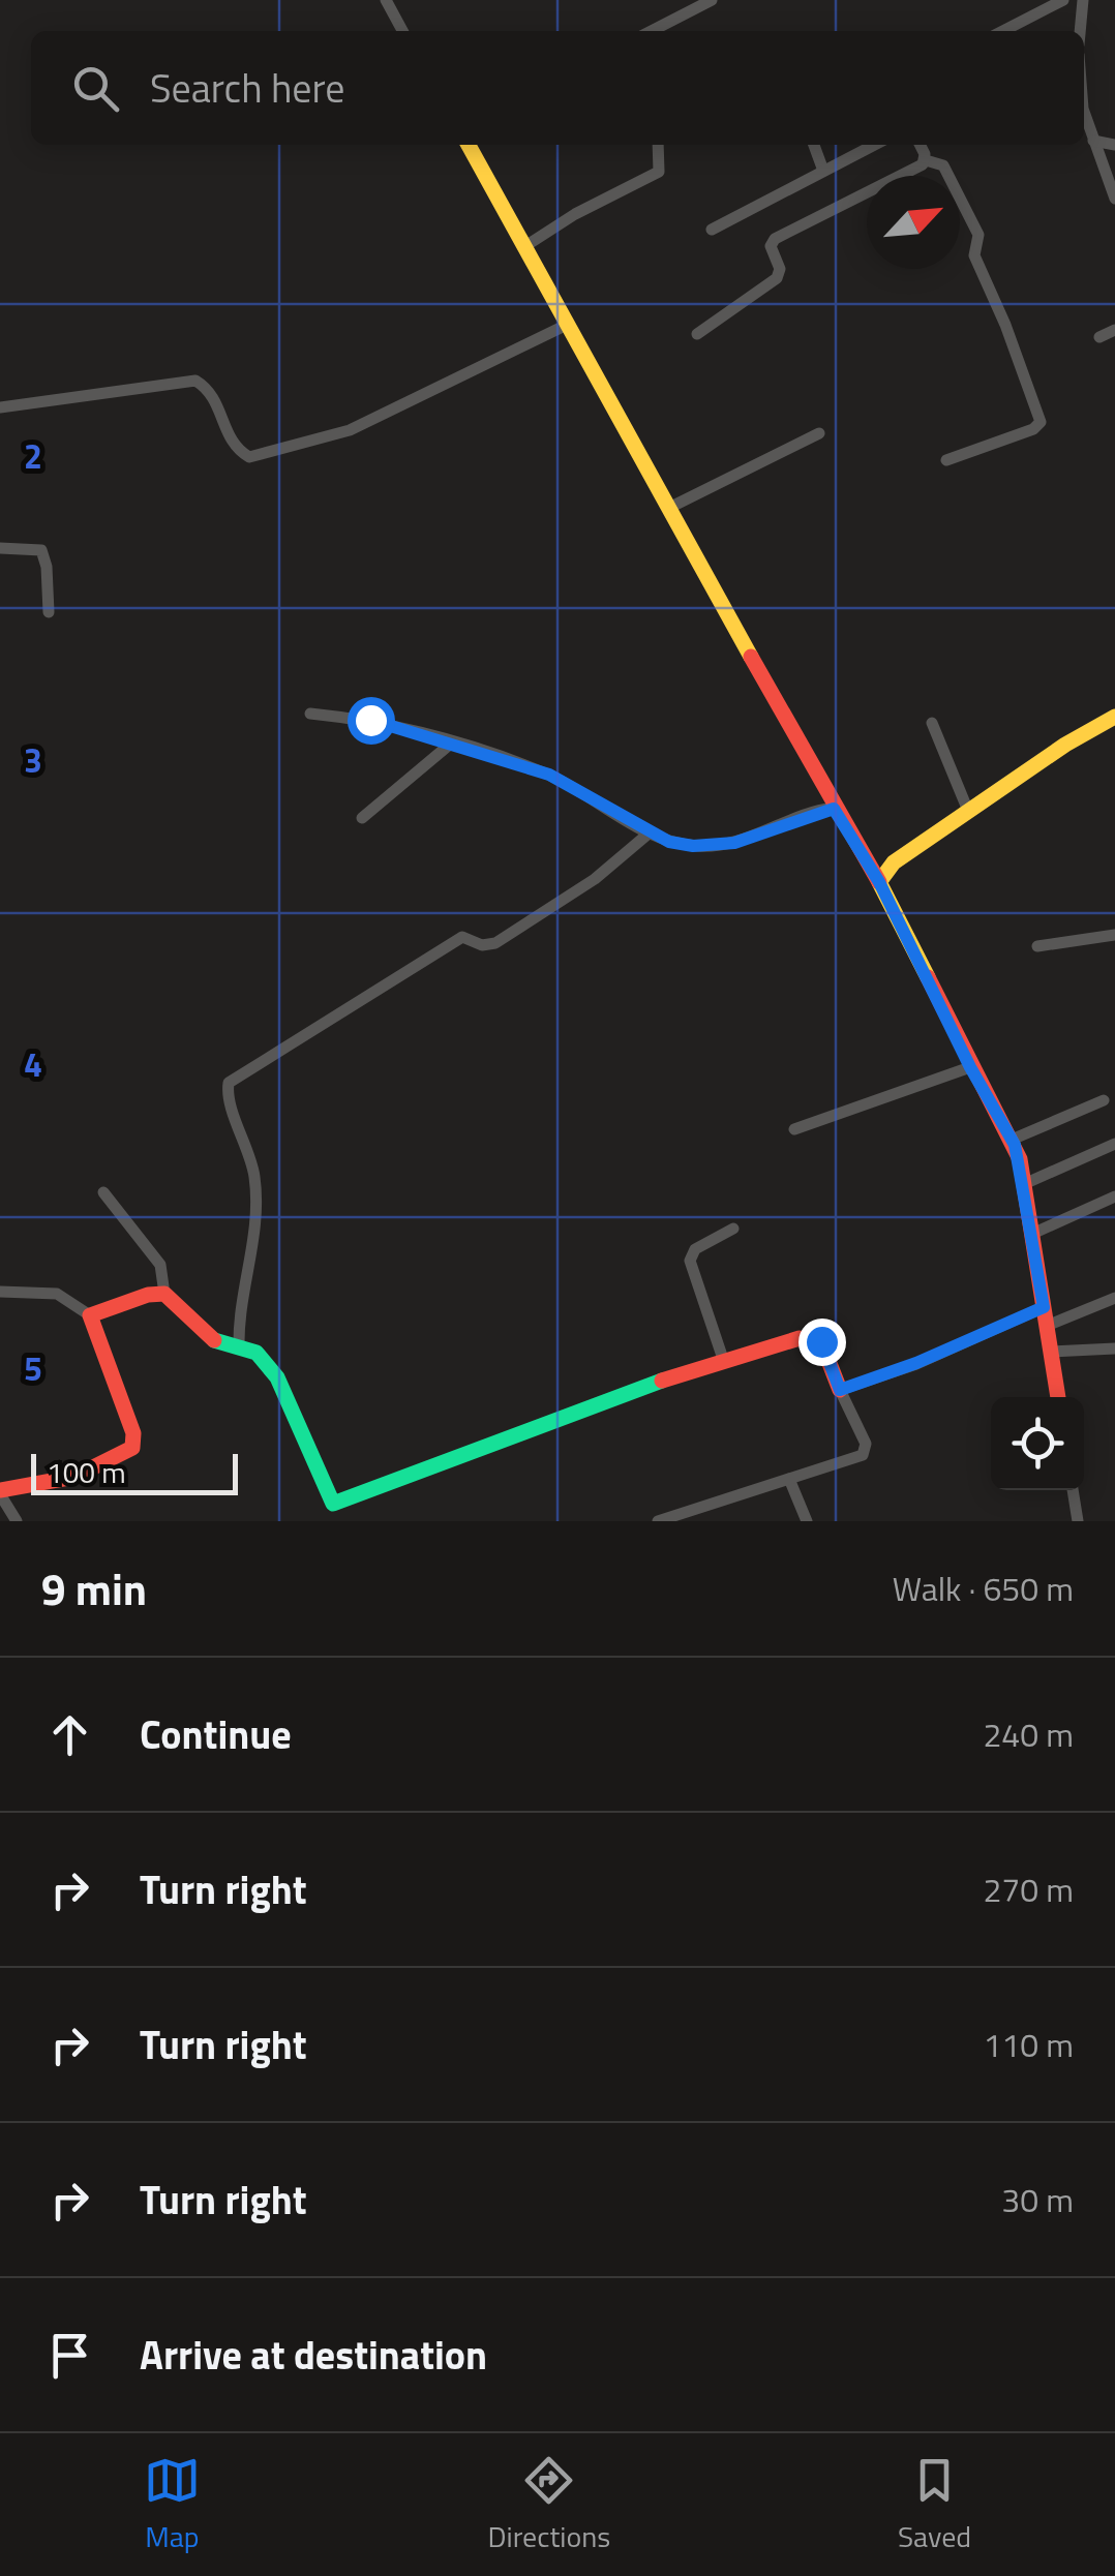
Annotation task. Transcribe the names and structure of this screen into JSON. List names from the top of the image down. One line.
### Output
{"scale_bar":"100 m","north":"top right","page":{"search":"Search here","scale":"100 m","heading":["9 min","Walk · 650 m"],"list":[["Continue","240 m"],["Turn right","270 m"],["Turn right","110 m"],["Turn right","30 m"],"Arrive at destination"],"nav":["Map","Directions","Saved"]},"grid":{"rows":["2","3","4","5"]}}
